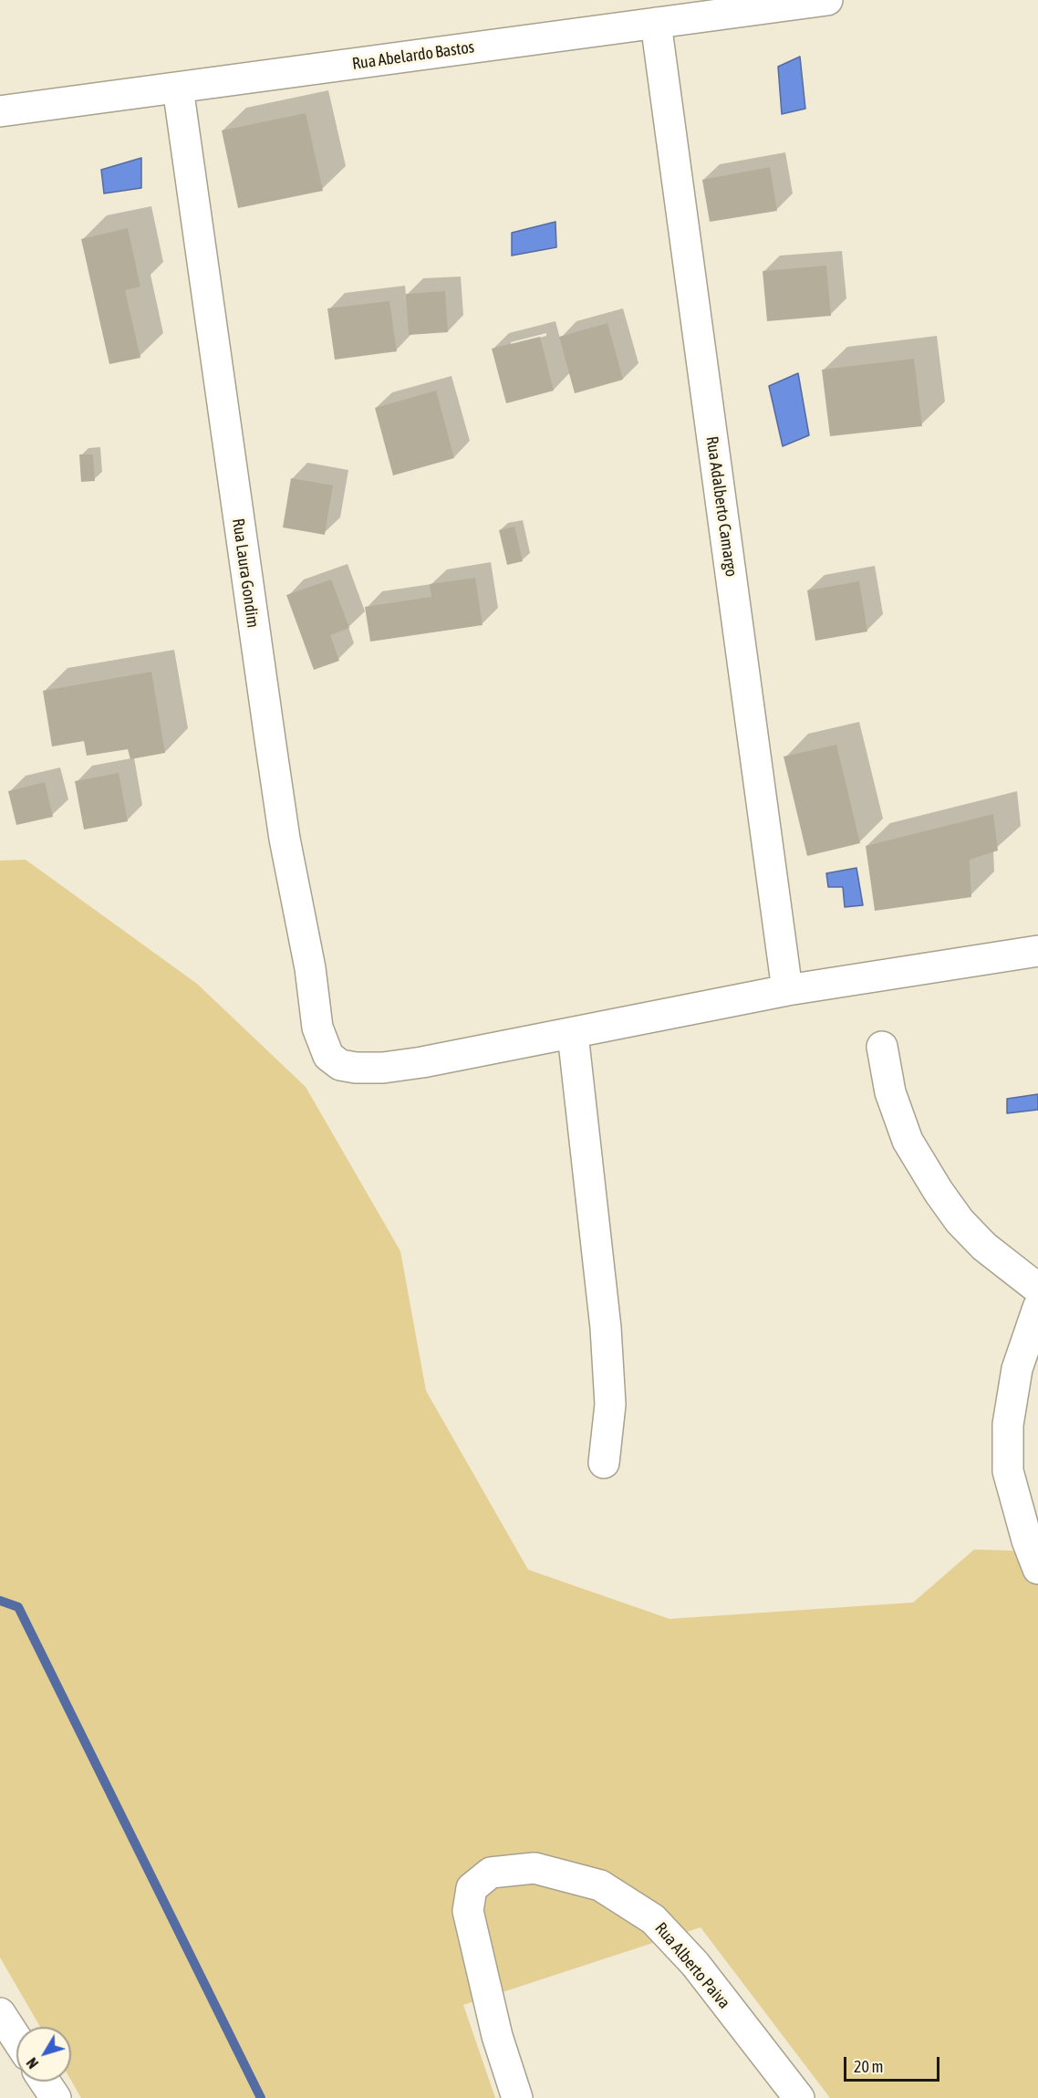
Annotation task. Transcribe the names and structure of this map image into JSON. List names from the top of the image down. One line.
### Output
{"streets":{"street":["Rua Abelardo Bastos","Rua Adalberto Camargo","Rua Laura Gondim","Rua Alberto Paiva"]},"crossings":[["Rua Abelardo Bastos","Rua Adalberto Camargo"],["Rua Abelardo Bastos","Rua Laura Gondim"]],"scale_bar":"20 m","north":"bottom left"}
